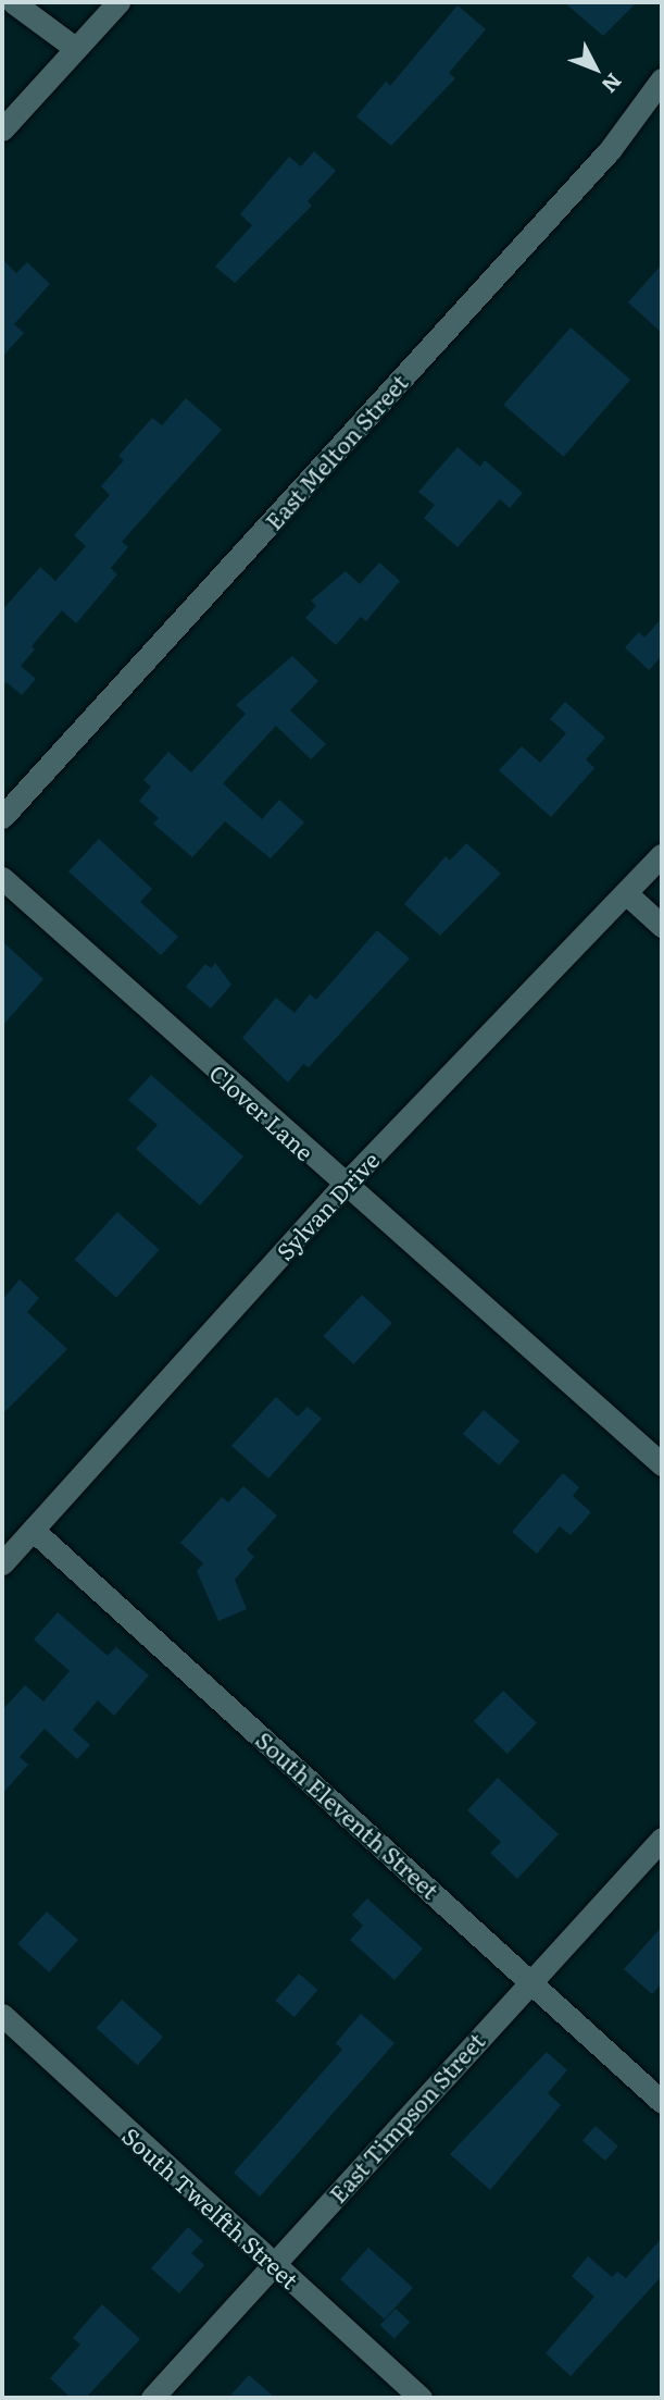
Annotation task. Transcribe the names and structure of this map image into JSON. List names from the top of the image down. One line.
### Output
{"streets":{"street":["East Melton Street","Clover Lane","Sylvan Drive","South Eleventh Street","East Timpson Street","South Twelfth Street"]},"crossings":[["Clover Lane","Sylvan Drive"],["Sylvan Drive","South Eleventh Street"],["South Eleventh Street","East Timpson Street"],["East Timpson Street","South Twelfth Street"]],"north":"bottom right"}
